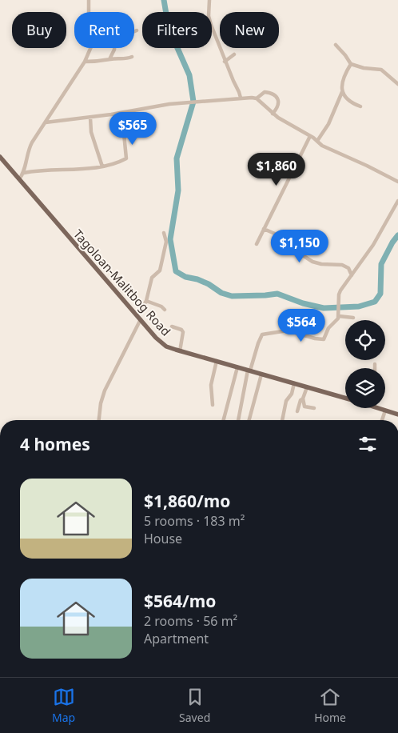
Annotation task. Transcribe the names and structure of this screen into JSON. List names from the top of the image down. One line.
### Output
{"streets":{"main road":["Tagoloan-Malitbog Road"]},"page":{"chip":["Buy","Rent","Filters","New"],"price":["$565","$1,860","$1,150","$564"],"heading":"4 homes","list":[{"name":"$1,860/mo","note":"5 rooms · 183 m² · House"},{"name":"$564/mo","note":"2 rooms · 56 m² · Apartment"}],"tabs":["Map","Saved","Home"]}}
